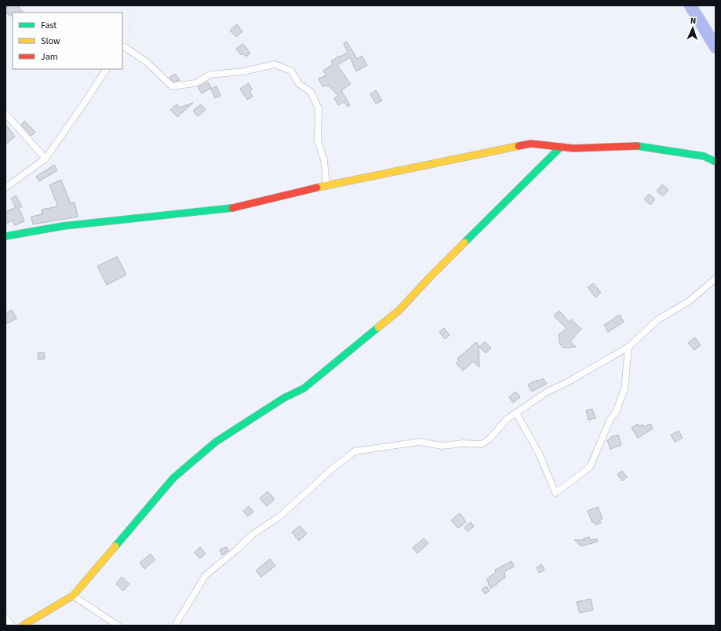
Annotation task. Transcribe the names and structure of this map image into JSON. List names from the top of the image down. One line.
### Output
{"legend":["Fast","Slow","Jam"],"north":"top"}
